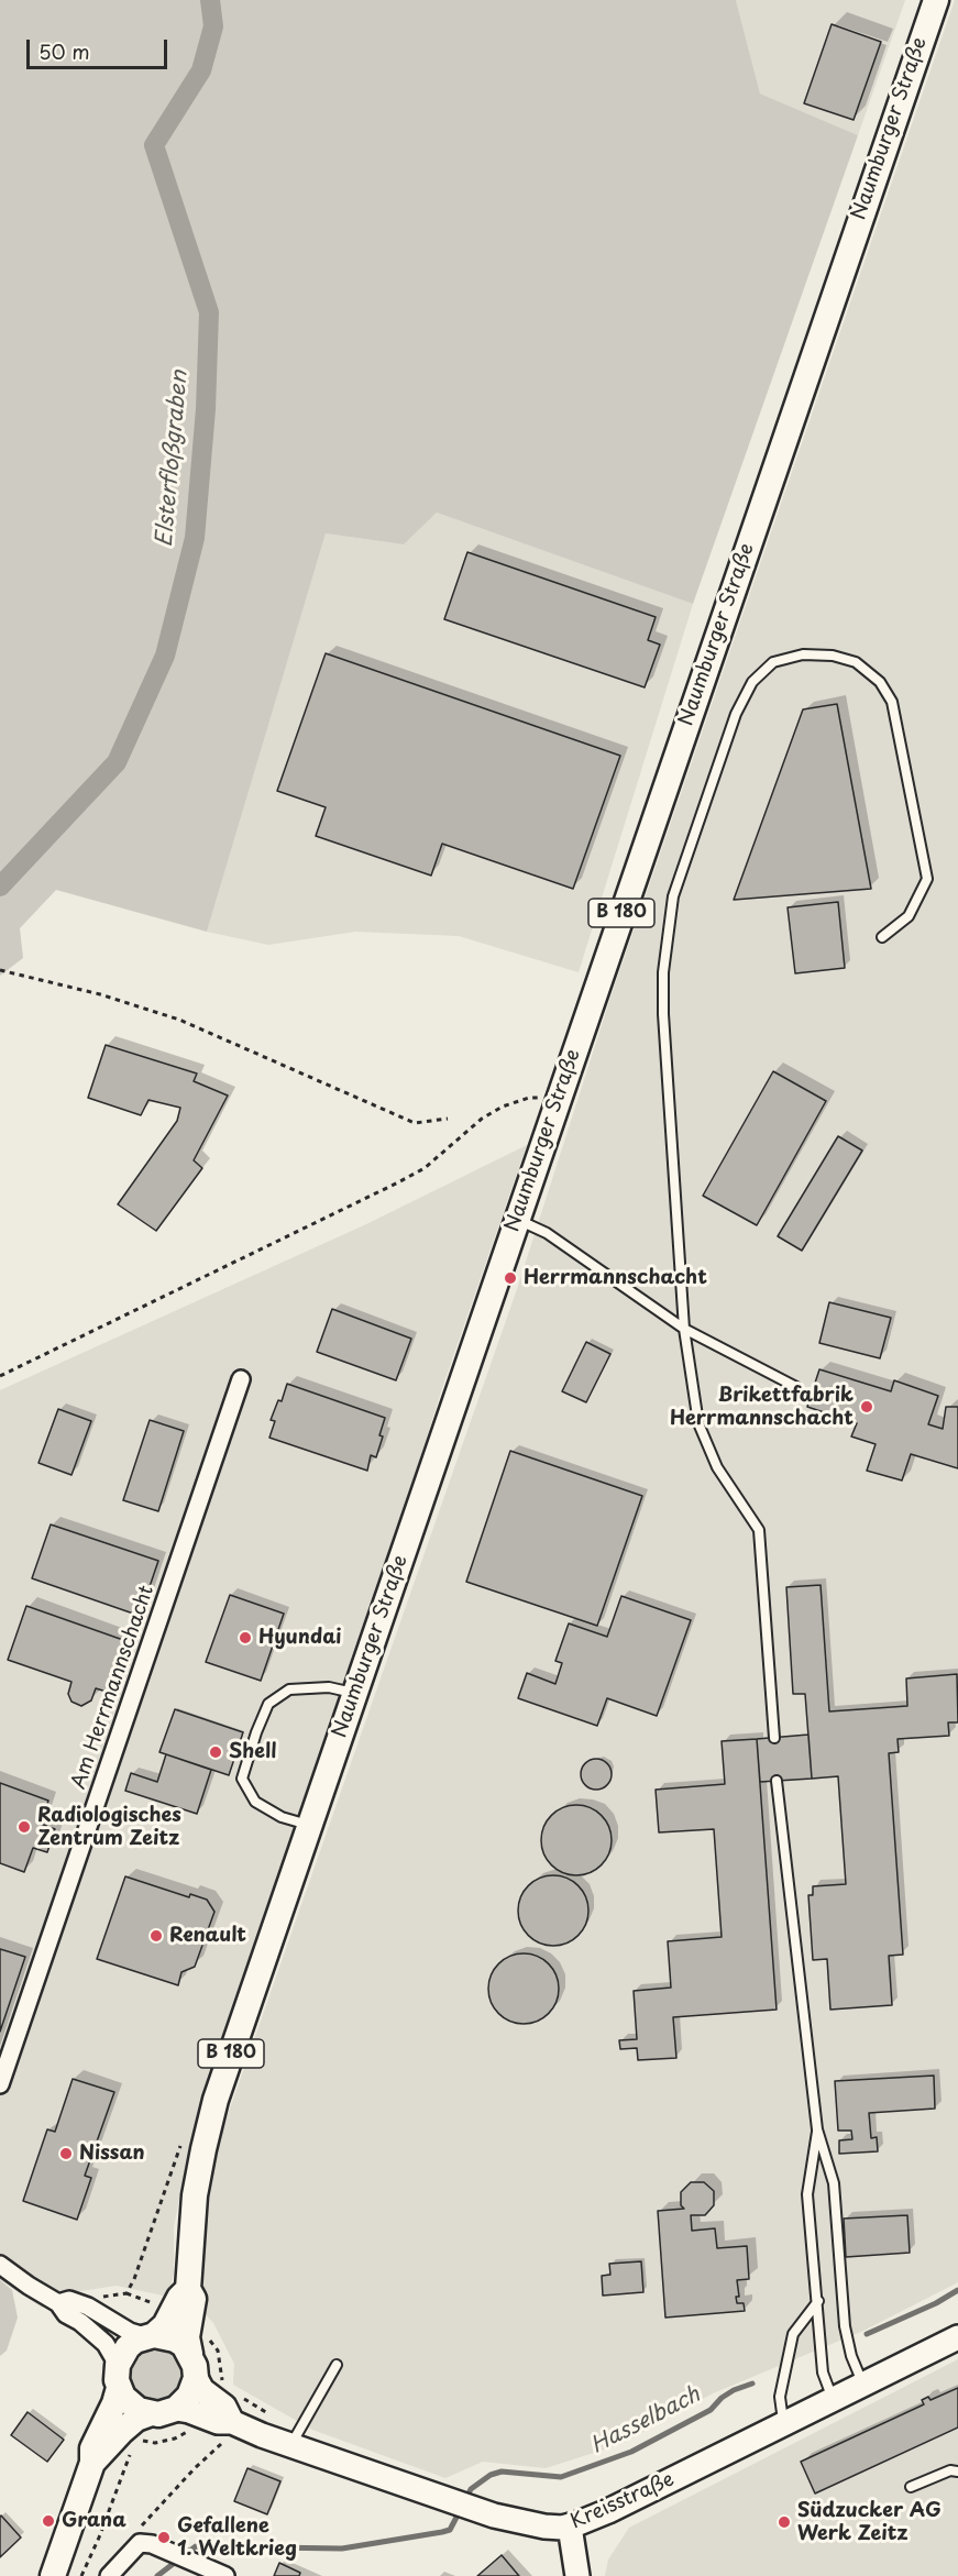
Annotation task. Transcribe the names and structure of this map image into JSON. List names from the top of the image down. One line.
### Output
{"streets":{"main road":["Naumburger Straße","B 180","Kreisstraße"],"street":["Am Herrmannschacht"]},"crossings":[["Naumburger Straße","Kreisstraße"]],"water":["Elsterfloßgraben","Hasselbach"],"places":["Herrmannschacht","Brikettfabrik Herrmannschacht","Hyundai","Shell","Radiologisches Zentrum Zeitz","Renault","Nissan","Grana","Südzucker AG Werk Zeitz","Gefallene 1. Weltkrieg"],"scale_bar":"50 m"}
